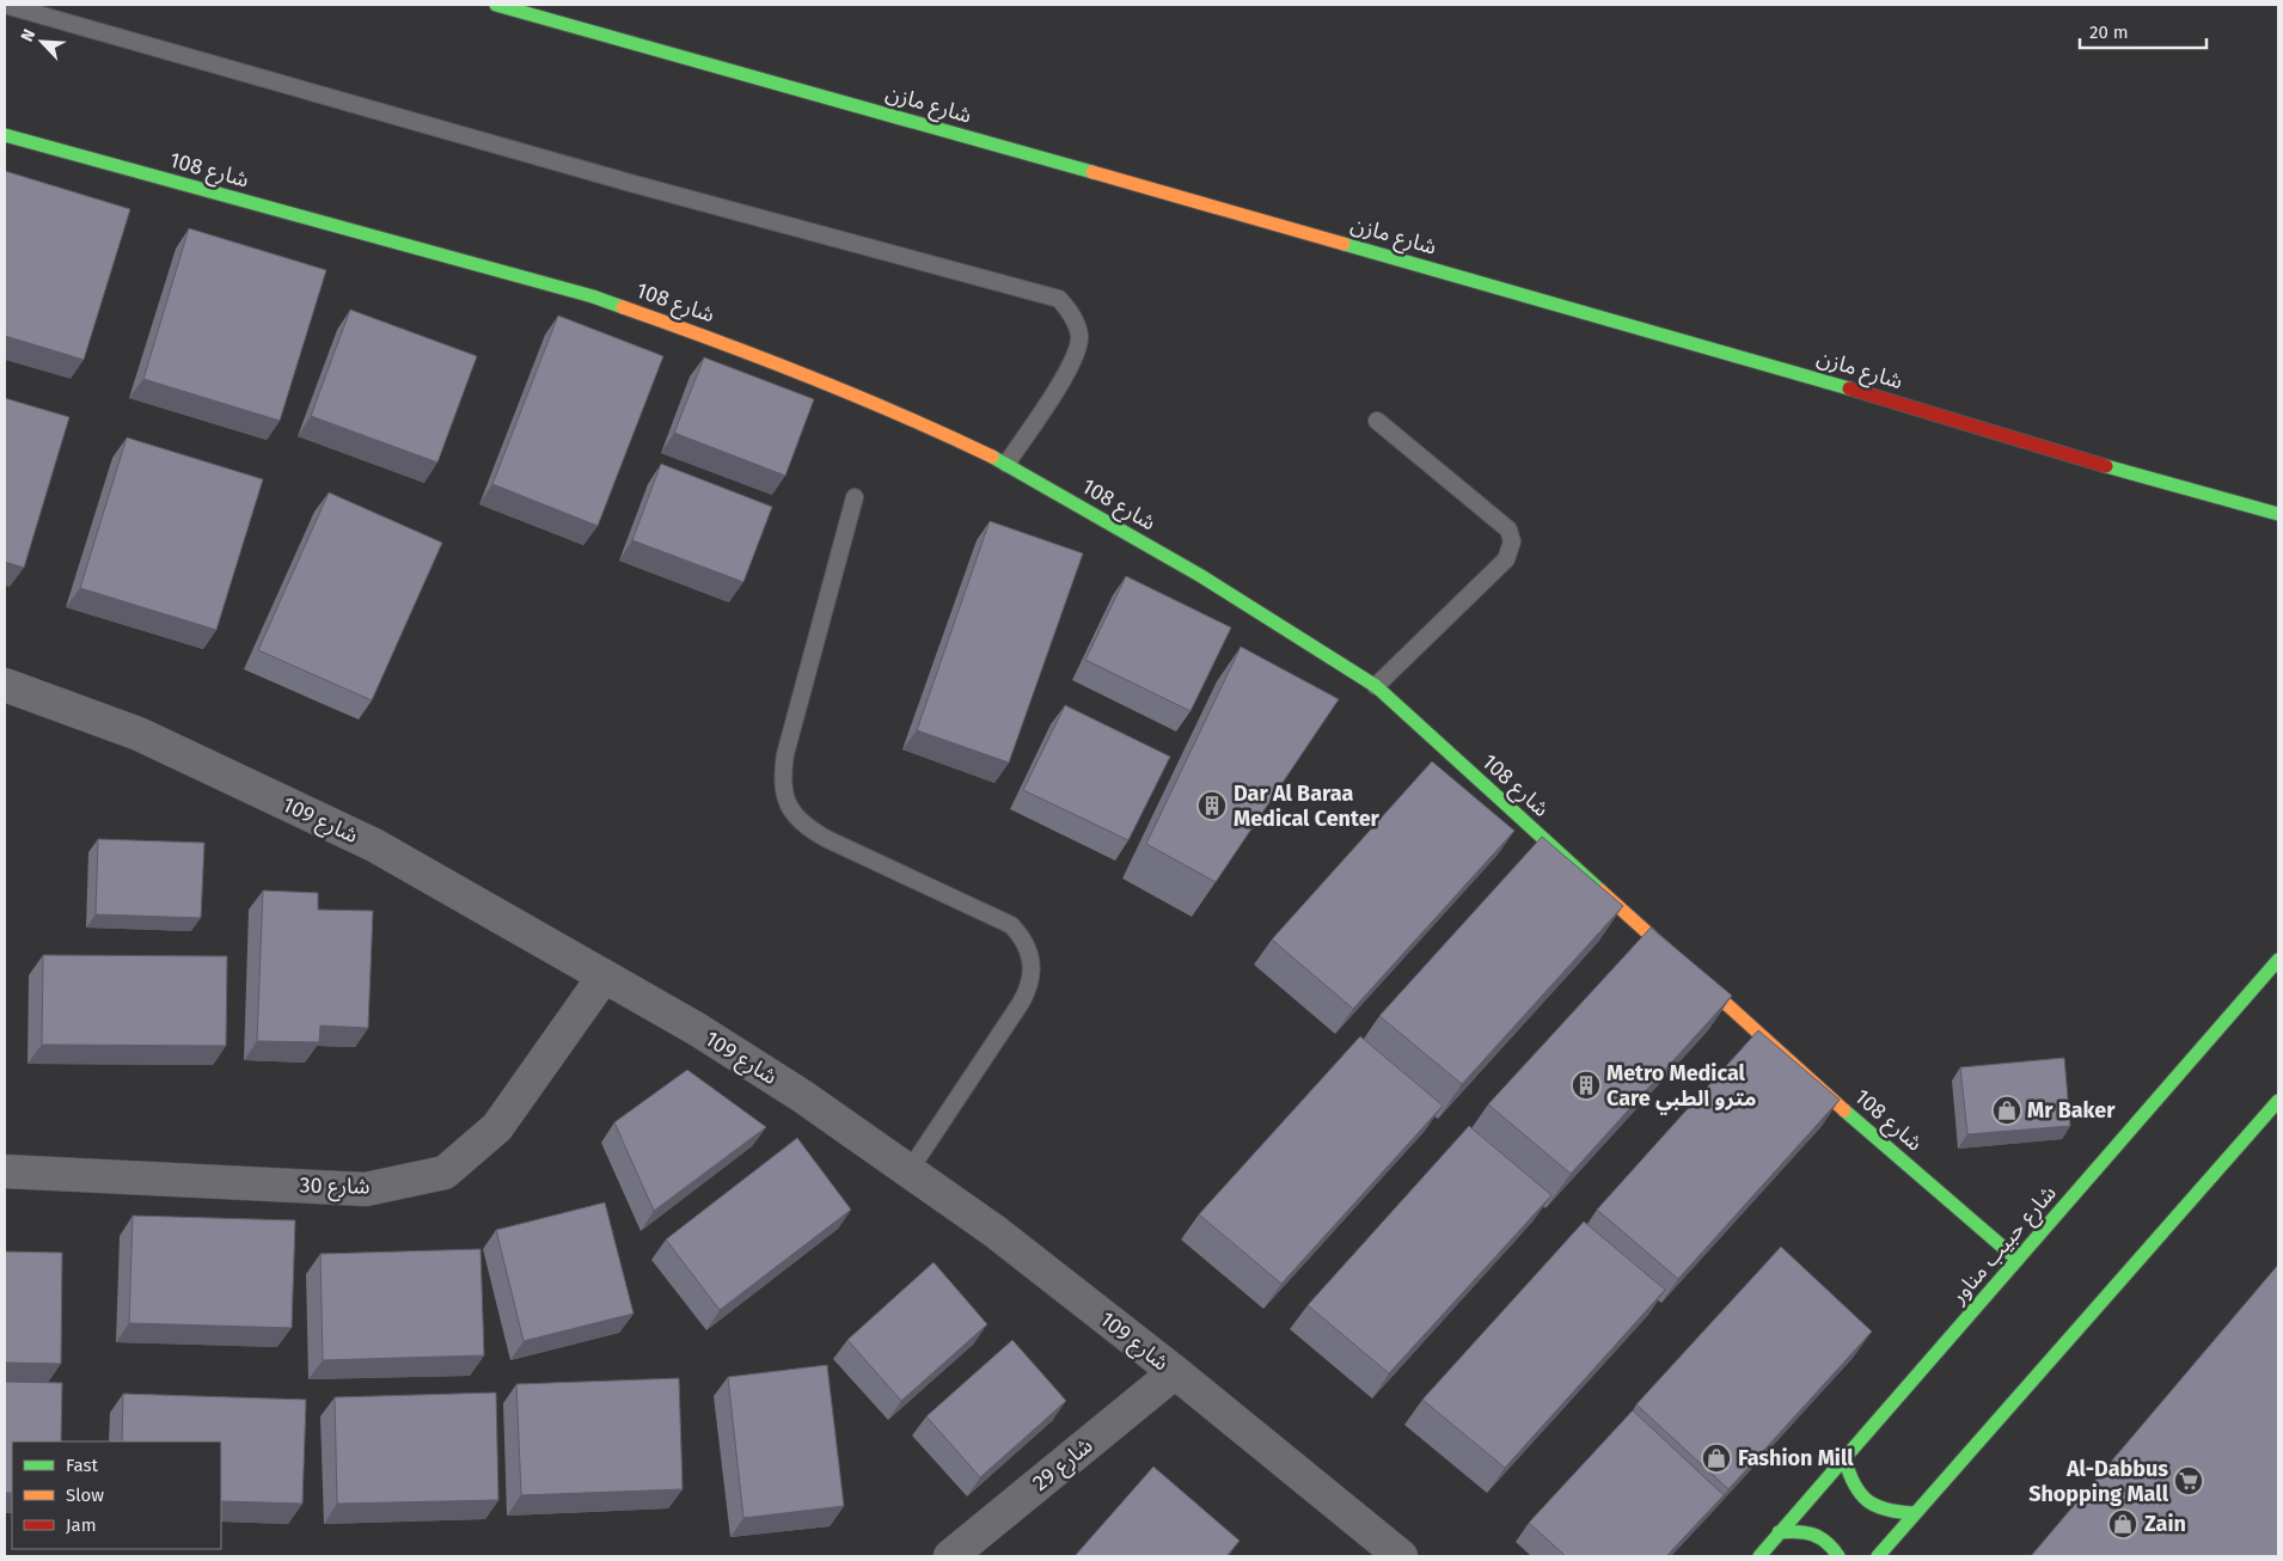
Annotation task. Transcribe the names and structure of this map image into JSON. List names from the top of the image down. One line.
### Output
{"streets":{"street":["شارع مازن","شارع 108","شارع 109","شارع 30","شارع حبيب مناور","شارع 29"]},"crossings":[["شارع 108","شارع حبيب مناور"],["شارع 109","شارع 30"],["شارع 109","شارع 29"]],"places":{"building":["Dar Al Baraa Medical Center","Metro Medical Care مترو الطبي"],"shop":["Mr Baker","Fashion Mill","Zain"],"supermarket":["Al-Dabbus Shopping Mall"]},"legend":["Fast","Slow","Jam"],"scale_bar":"20 m","north":"top left"}
